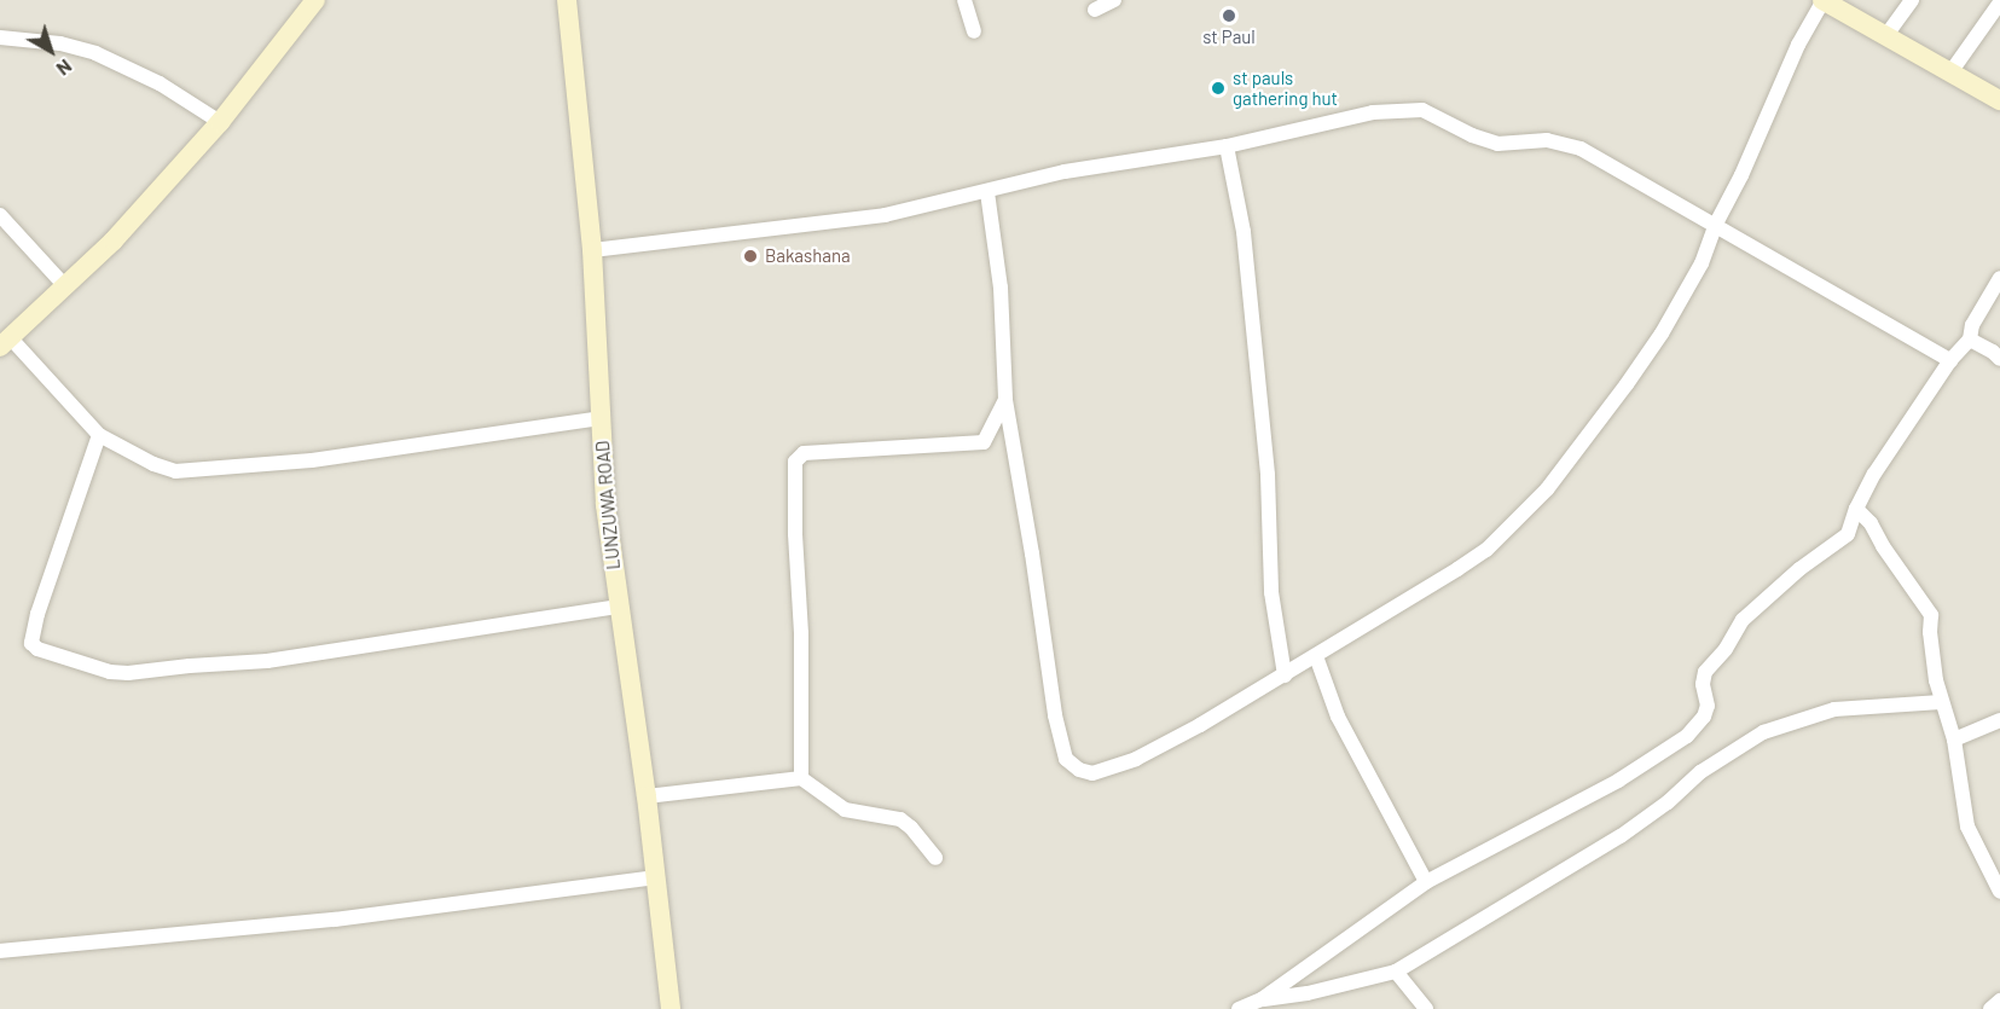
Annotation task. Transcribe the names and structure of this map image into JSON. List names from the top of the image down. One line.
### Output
{"streets":{"street":["LUNZUWA ROAD"]},"places":["st Paul","st pauls gathering hut","Bakashana"],"north":"bottom right"}
